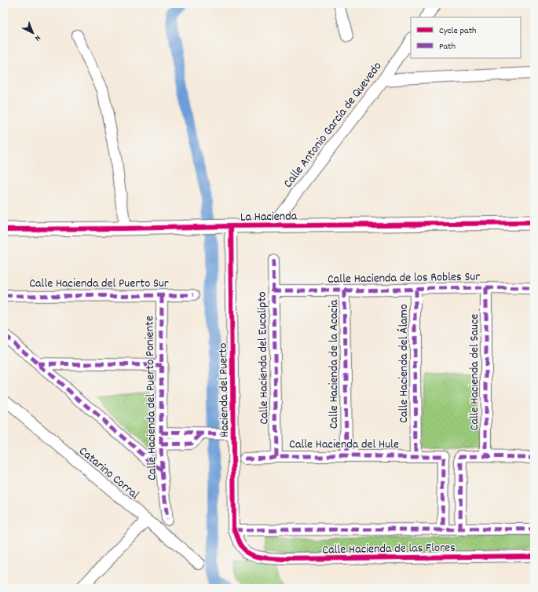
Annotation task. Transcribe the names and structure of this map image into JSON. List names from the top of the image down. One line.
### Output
{"streets":{"street":["Calle Antonio García de Quevedo","La Hacienda","Calle Hacienda de los Robles Sur","Calle Hacienda del Puerto Sur","Calle Hacienda del Eucalipto","Calle Hacienda del Álamo","Calle Hacienda de la Acacia","Calle Hacienda del Sauce","Hacienda del Puerto","Calle Hacienda del Puerto Poniente","Calle Hacienda del Hule","Catarino Corral","Calle Hacienda de las Flores"]},"crossings":[["Calle Antonio García de Quevedo","La Hacienda"],["La Hacienda","Hacienda del Puerto"],["Calle Hacienda de los Robles Sur","Calle Hacienda del Eucalipto"],["Calle Hacienda de los Robles Sur","Calle Hacienda del Álamo"],["Calle Hacienda de los Robles Sur","Calle Hacienda de la Acacia"],["Calle Hacienda de los Robles Sur","Calle Hacienda del Sauce"],["Calle Hacienda del Puerto Sur","Calle Hacienda del Puerto Poniente"],["Calle Hacienda del Eucalipto","Calle Hacienda del Hule"],["Calle Hacienda del Álamo","Calle Hacienda del Hule"],["Calle Hacienda de la Acacia","Calle Hacienda del Hule"],["Hacienda del Puerto","Calle Hacienda de las Flores"],["Calle Hacienda del Hule","Calle Hacienda de las Flores"]],"legend":["Cycle path","Path"],"north":"bottom right"}
